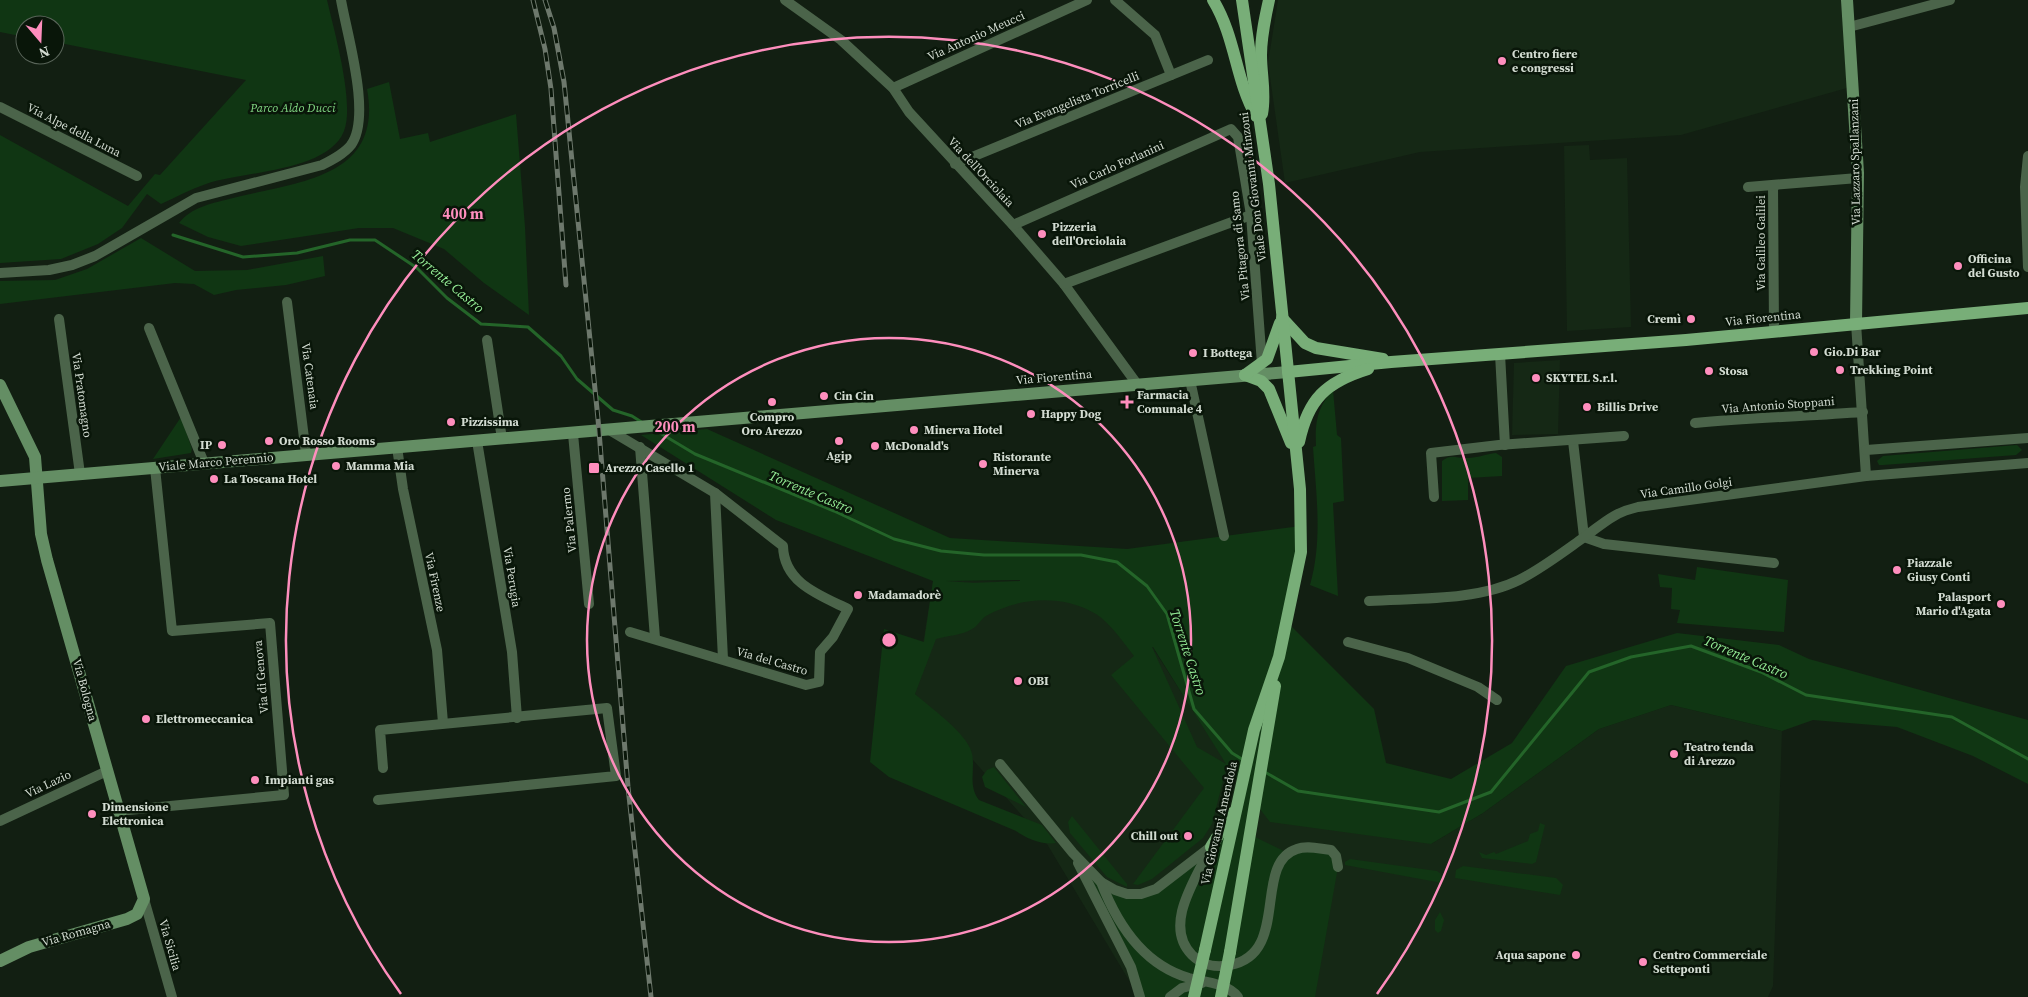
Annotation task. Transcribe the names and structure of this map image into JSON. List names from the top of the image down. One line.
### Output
{"streets":{"main road":["Via Lazzaro Spallanzani","Viale Don Giovanni Minzoni","Via Fiorentina","Viale Marco Perennio","Via Bologna","Via Giovanni Amendola","Via Romagna"],"street":["Via Antonio Meucci","Via Evangelista Torricelli","Via Alpe della Luna","Via Carlo Forlanini","Via dell'Orciolaia","Via Galileo Galilei","Via Pitagora di Samo","Via Catenaia","Via Pratomagno","Via Antonio Stoppani","Via Camillo Golgi","Via Palermo","Via Perugia","Via Firenze","Via del Castro","Via di Genova","Via Lazio","Via Sicilia"]},"crossings":[["Via Antonio Meucci","Via dell'Orciolaia"],["Via Evangelista Torricelli","Via dell'Orciolaia"],["Via Lazzaro Spallanzani","Via Galileo Galilei"],["Via Lazzaro Spallanzani","Via Fiorentina"],["Via Carlo Forlanini","Via dell'Orciolaia"],["Via Carlo Forlanini","Via Pitagora di Samo"],["Via dell'Orciolaia","Via Fiorentina"],["Viale Don Giovanni Minzoni","Via Fiorentina"],["Viale Don Giovanni Minzoni","Via Giovanni Amendola"],["Via Galileo Galilei","Via Fiorentina"],["Via Fiorentina","Viale Marco Perennio"],["Via Fiorentina","Via del Castro"],["Via Fiorentina","Via Giovanni Amendola"],["Via Catenaia","Viale Marco Perennio"],["Via Pratomagno","Viale Marco Perennio"],["Viale Marco Perennio","Via Palermo"],["Viale Marco Perennio","Via Perugia"],["Viale Marco Perennio","Via Firenze"],["Viale Marco Perennio","Via del Castro"],["Viale Marco Perennio","Via di Genova"],["Viale Marco Perennio","Via Bologna"],["Via di Genova","Via Bologna"],["Via Bologna","Via Lazio"],["Via Bologna","Via Romagna"],["Via Bologna","Via Sicilia"],["Via Romagna","Via Sicilia"]],"water":["Torrente Castro"],"parks":["Parco Aldo Ducci"],"places":{"other":["Centro fiere e congressi","Pizzeria dell'Orciolaia","Officina del Gusto","Cremì","Gio.Di Bar","I Bottega","Trekking Point","Stosa","SKYTEL S.r.l.","Cin Cin","Compro Oro Arezzo","Billis Drive","Happy Dog","Pizzissima","Minerva Hotel","Oro Rosso Rooms","Agip","IP","McDonald's","Ristorante Minerva","Mamma Mia","La Toscana Hotel","Piazzale Giusy Conti","Madamadorè","Palasport Mario d'Agata","OBI","Elettromeccanica","Teatro tenda di Arezzo","Impianti gas","Dimensione Elettronica","Chill out","Aqua sapone","Centro Commerciale Setteponti"],"health":["Farmacia Comunale 4"],"transit":["Arezzo Casello 1"]},"north":"bottom","rings":["400 m","200 m"]}
